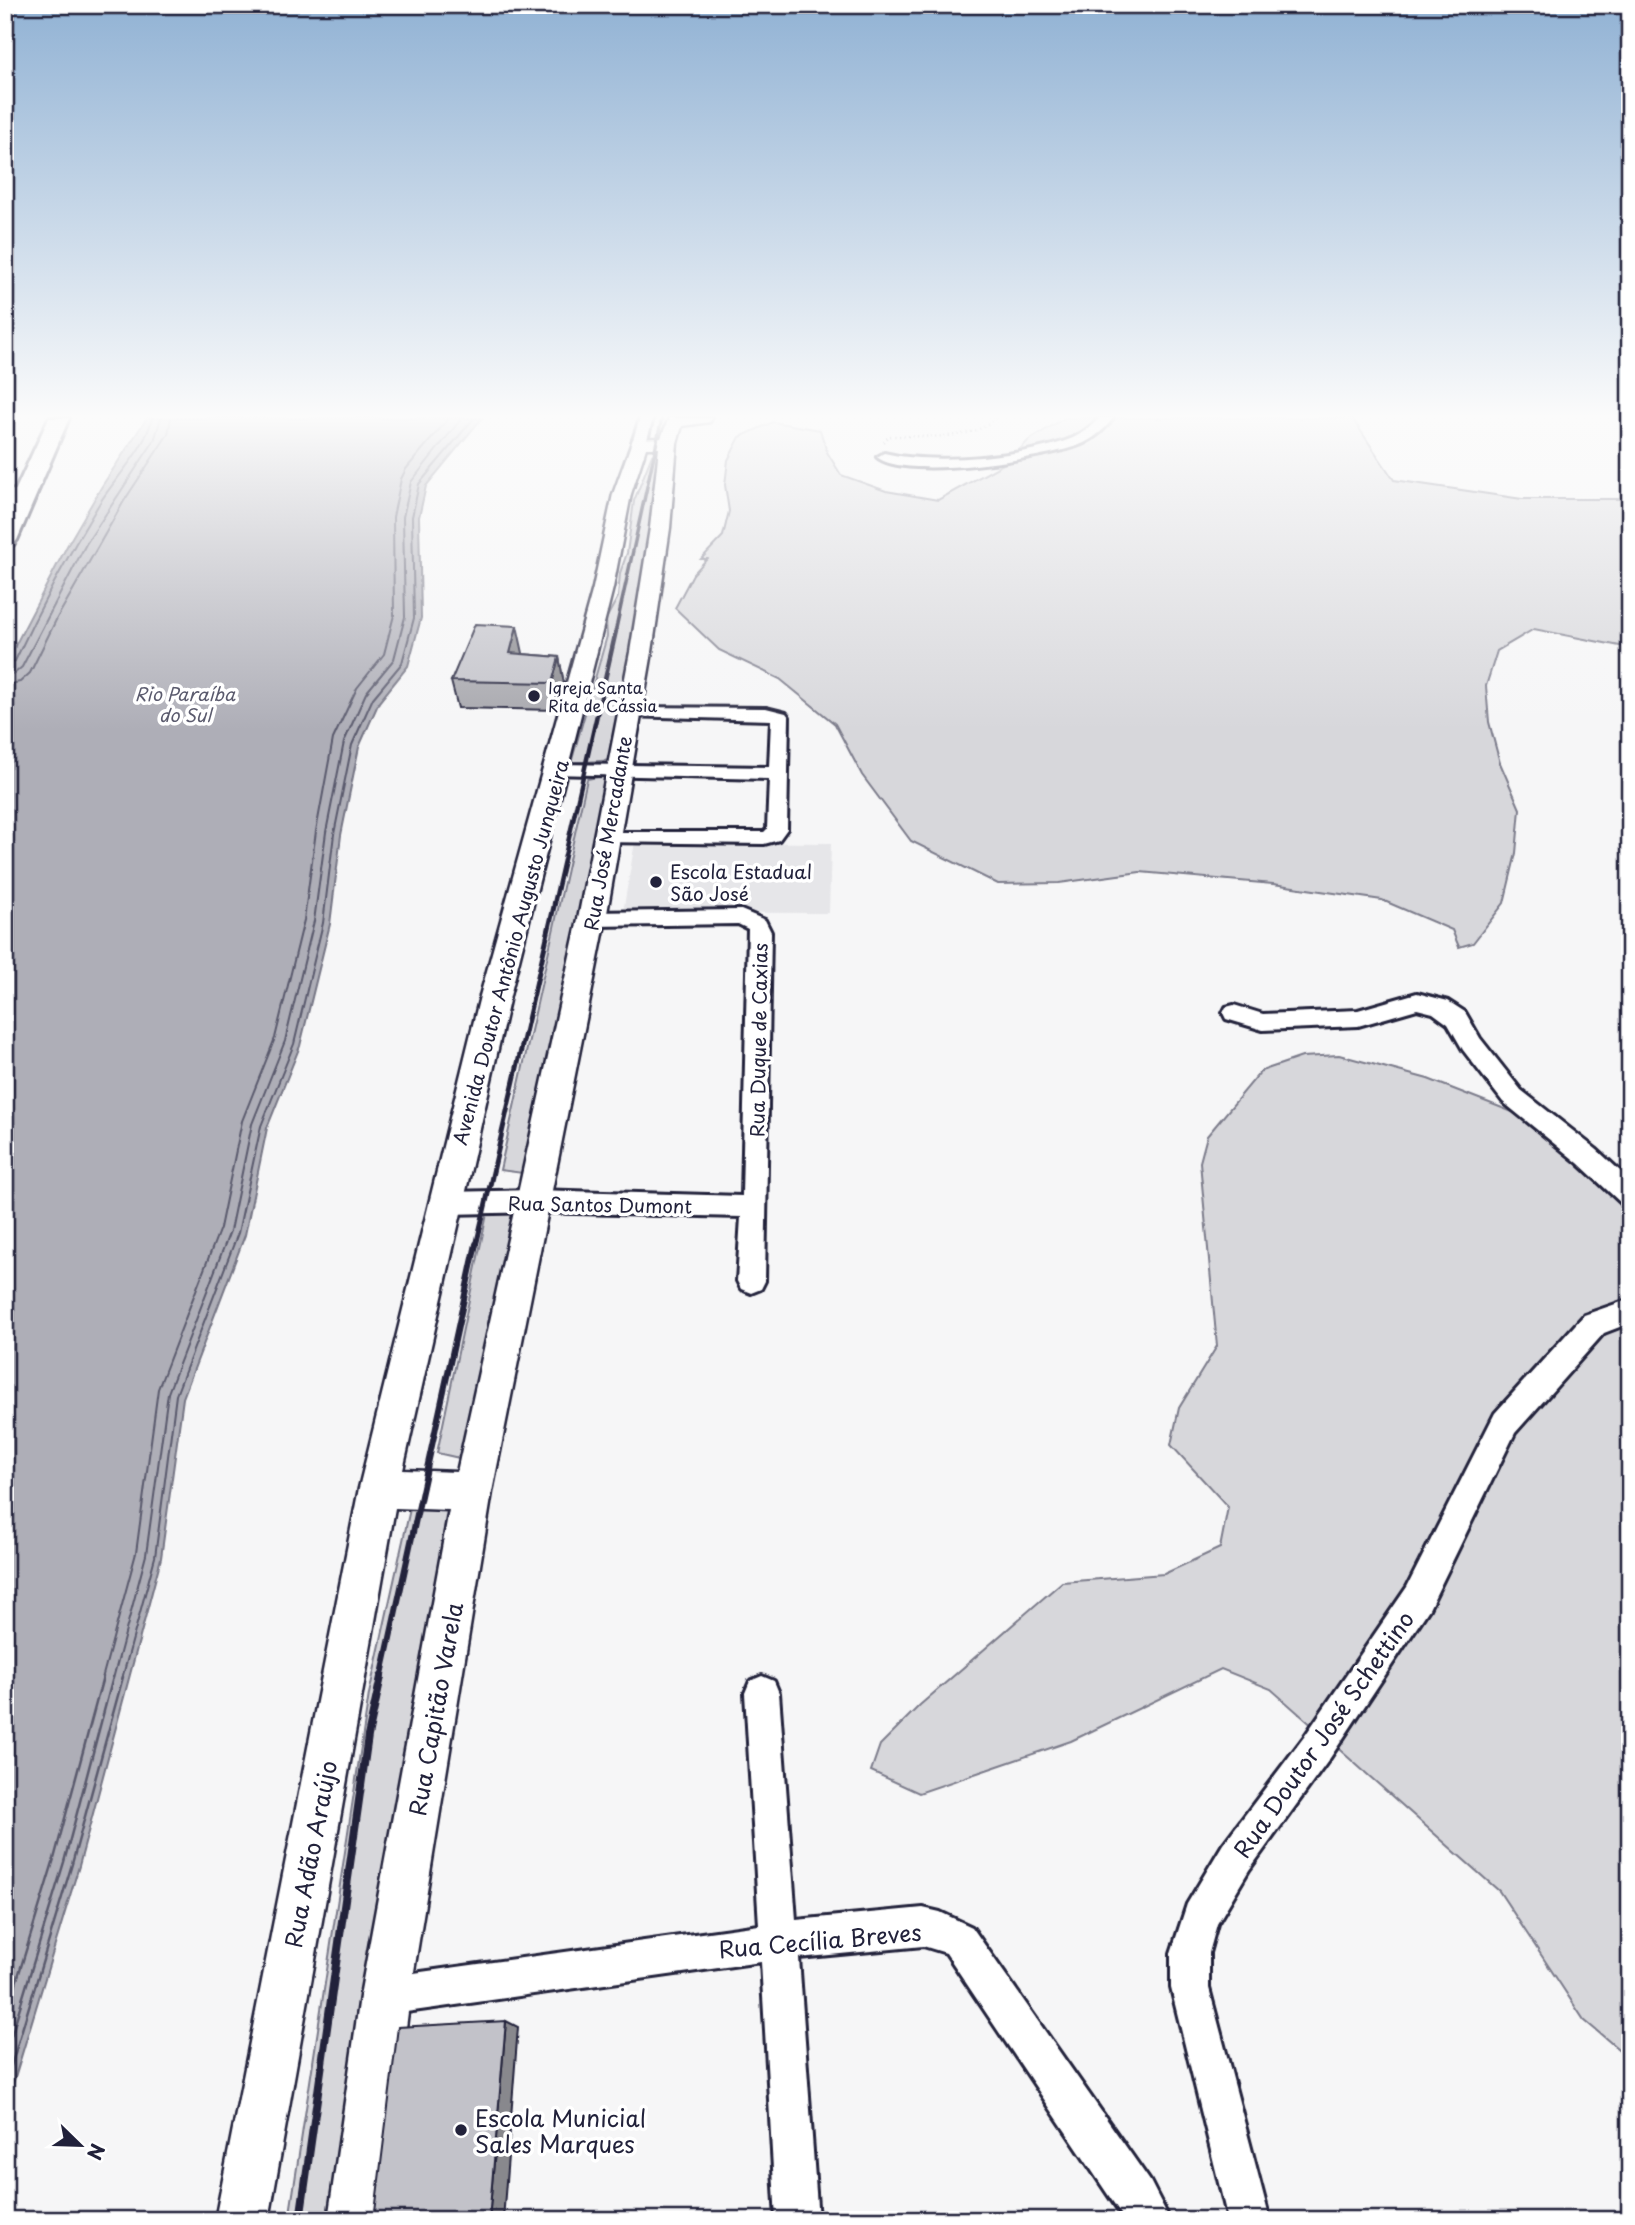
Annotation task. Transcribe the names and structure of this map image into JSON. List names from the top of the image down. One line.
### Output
{"streets":{"street":["Rua José Mercadante","Avenida Doutor Antônio Augusto Junqueira","Rua Duque de Caxias","Rua Santos Dumont","Rua Capitão Varela","Rua Doutor José Schettino","Rua Adão Araújo","Rua Cecília Breves"]},"crossings":[["Rua José Mercadante","Rua Duque de Caxias"],["Rua José Mercadante","Rua Santos Dumont"],["Rua José Mercadante","Rua Capitão Varela"],["Avenida Doutor Antônio Augusto Junqueira","Rua Santos Dumont"],["Avenida Doutor Antônio Augusto Junqueira","Rua Adão Araújo"],["Rua Duque de Caxias","Rua Santos Dumont"],["Rua Santos Dumont","Rua Capitão Varela"],["Rua Capitão Varela","Rua Cecília Breves"]],"water":["Rio Paraíba do Sul"],"places":["Igreja Santa Rita de Cássia","Escola Estadual São José","Escola Municial Sales Marques"],"north":"bottom right"}
